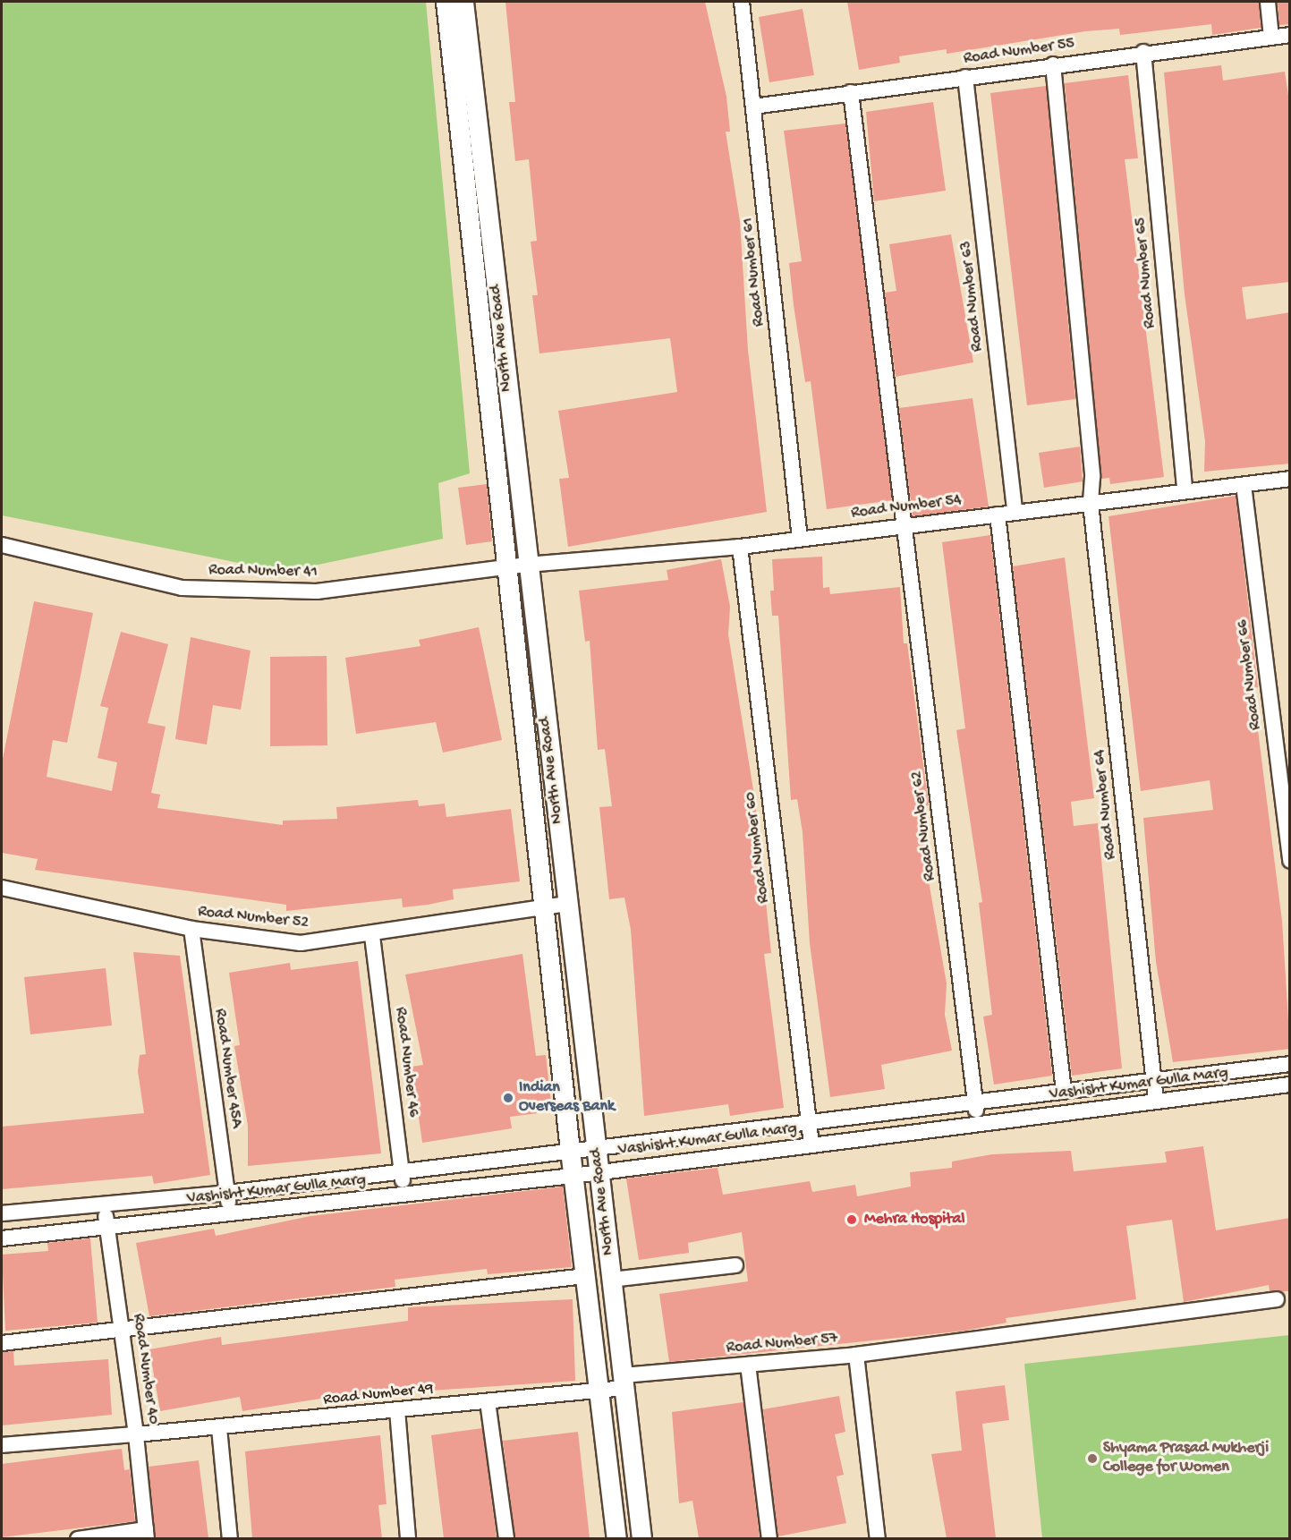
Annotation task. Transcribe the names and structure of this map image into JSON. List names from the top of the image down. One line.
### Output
{"streets":{"street":["Road Number 55","Road Number 61","Road Number 65","Road Number 63","North Ave Road","Road Number 54","Road Number 41","Road Number 66","Road Number 64","Road Number 62","Road Number 60","Road Number 52","Road Number 46","Road Number 45A","Vashisht Kumar Gulla Marg","Road Number 57","Road Number 40","Road Number 49"]},"crossings":[["Road Number 55","Road Number 61"],["Road Number 55","Road Number 65"],["Road Number 55","Road Number 63"],["Road Number 55","Road Number 64"],["Road Number 55","Road Number 62"],["Road Number 61","Road Number 54"],["Road Number 65","Road Number 54"],["Road Number 63","Road Number 54"],["North Ave Road","Road Number 54"],["North Ave Road","Road Number 41"],["North Ave Road","Road Number 52"],["North Ave Road","Vashisht Kumar Gulla Marg"],["North Ave Road","Road Number 57"],["North Ave Road","Road Number 49"],["Road Number 54","Road Number 41"],["Road Number 54","Road Number 66"],["Road Number 54","Road Number 64"],["Road Number 54","Road Number 62"],["Road Number 54","Road Number 60"],["Road Number 64","Vashisht Kumar Gulla Marg"],["Road Number 62","Vashisht Kumar Gulla Marg"],["Road Number 60","Vashisht Kumar Gulla Marg"],["Road Number 52","Road Number 46"],["Road Number 52","Road Number 45A"],["Road Number 46","Vashisht Kumar Gulla Marg"],["Road Number 45A","Vashisht Kumar Gulla Marg"],["Vashisht Kumar Gulla Marg","Road Number 40"],["Road Number 57","Road Number 49"],["Road Number 40","Road Number 49"]],"places":["Indian Overseas Bank","Mehra Hospital","Shyama Prasad Mukherji College for Women"]}
